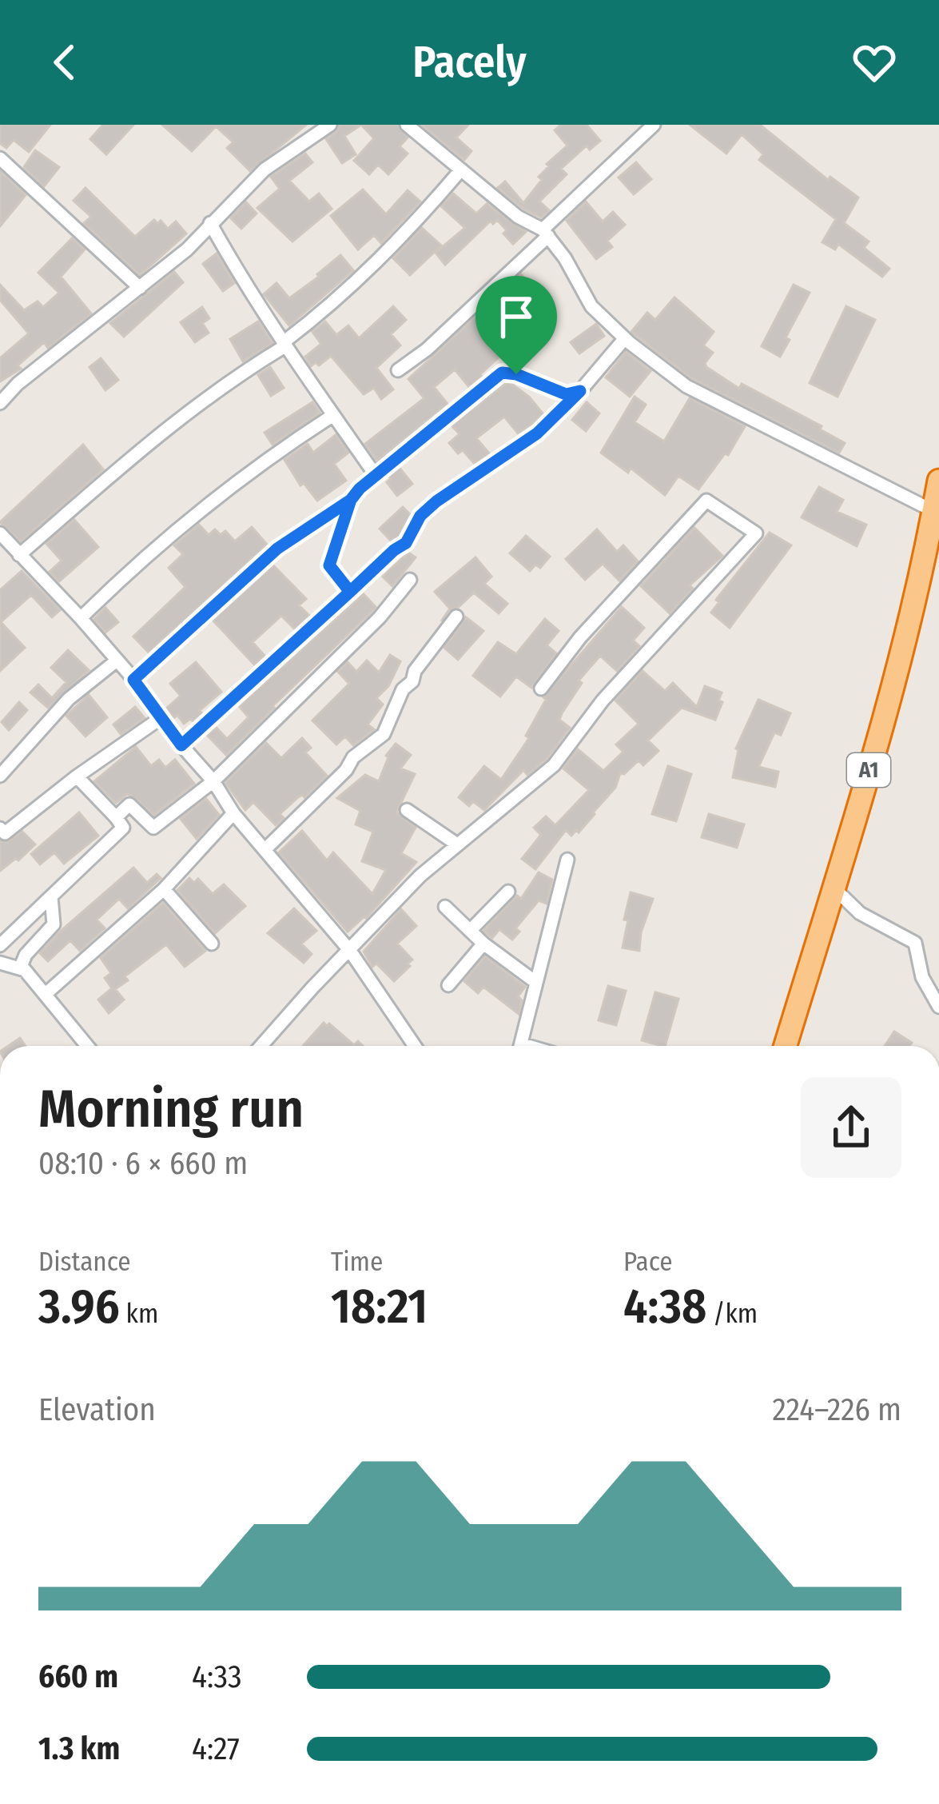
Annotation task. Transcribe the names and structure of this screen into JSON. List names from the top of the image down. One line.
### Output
{"streets":{"highway":["A1"]},"page":{"header":"Pacely","heading":["Morning run","08:10 · 6 × 660 m"],"stats":[["Distance","3.96 km"],["Time","18:21"],["Pace","4:38 /km"]],"chart":["Elevation","224–226 m"],"list":[{"name":"660 m","note":"4:33"},{"name":"1.3 km","note":"4:27"}]}}
